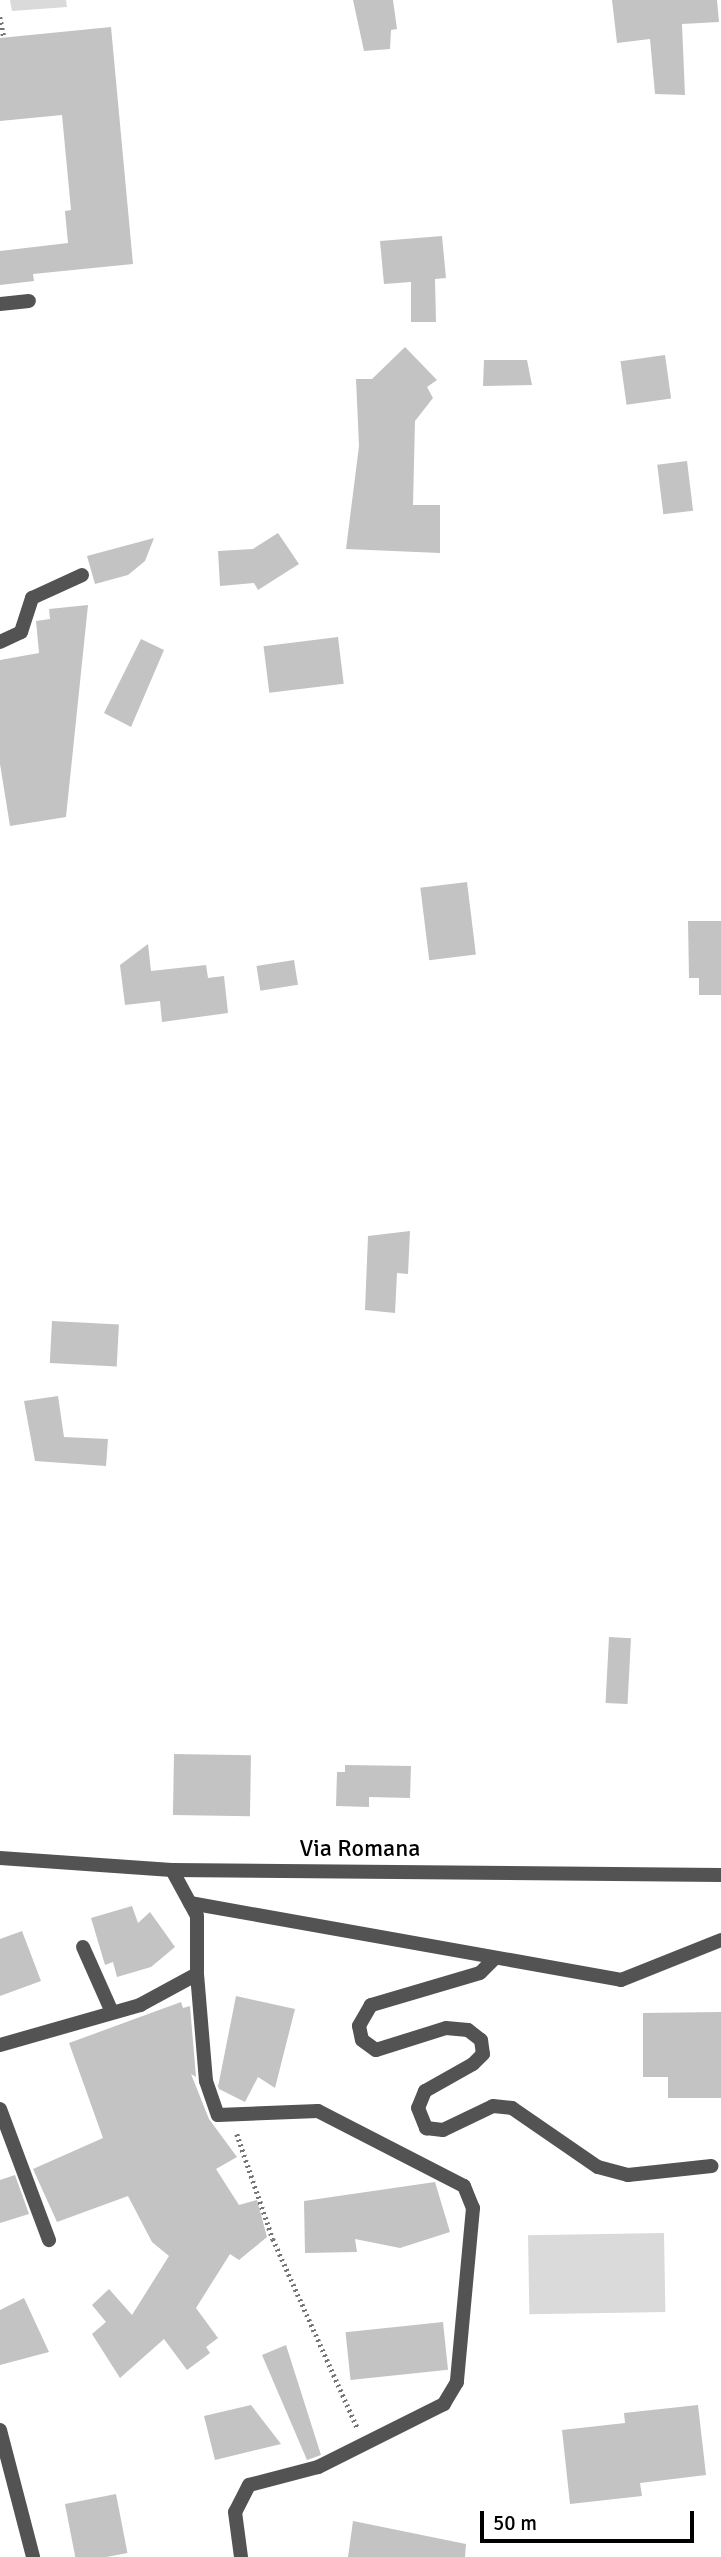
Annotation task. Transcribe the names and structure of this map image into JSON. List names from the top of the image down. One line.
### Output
{"streets":{"street":["Via Romana"]},"scale_bar":"50 m"}
